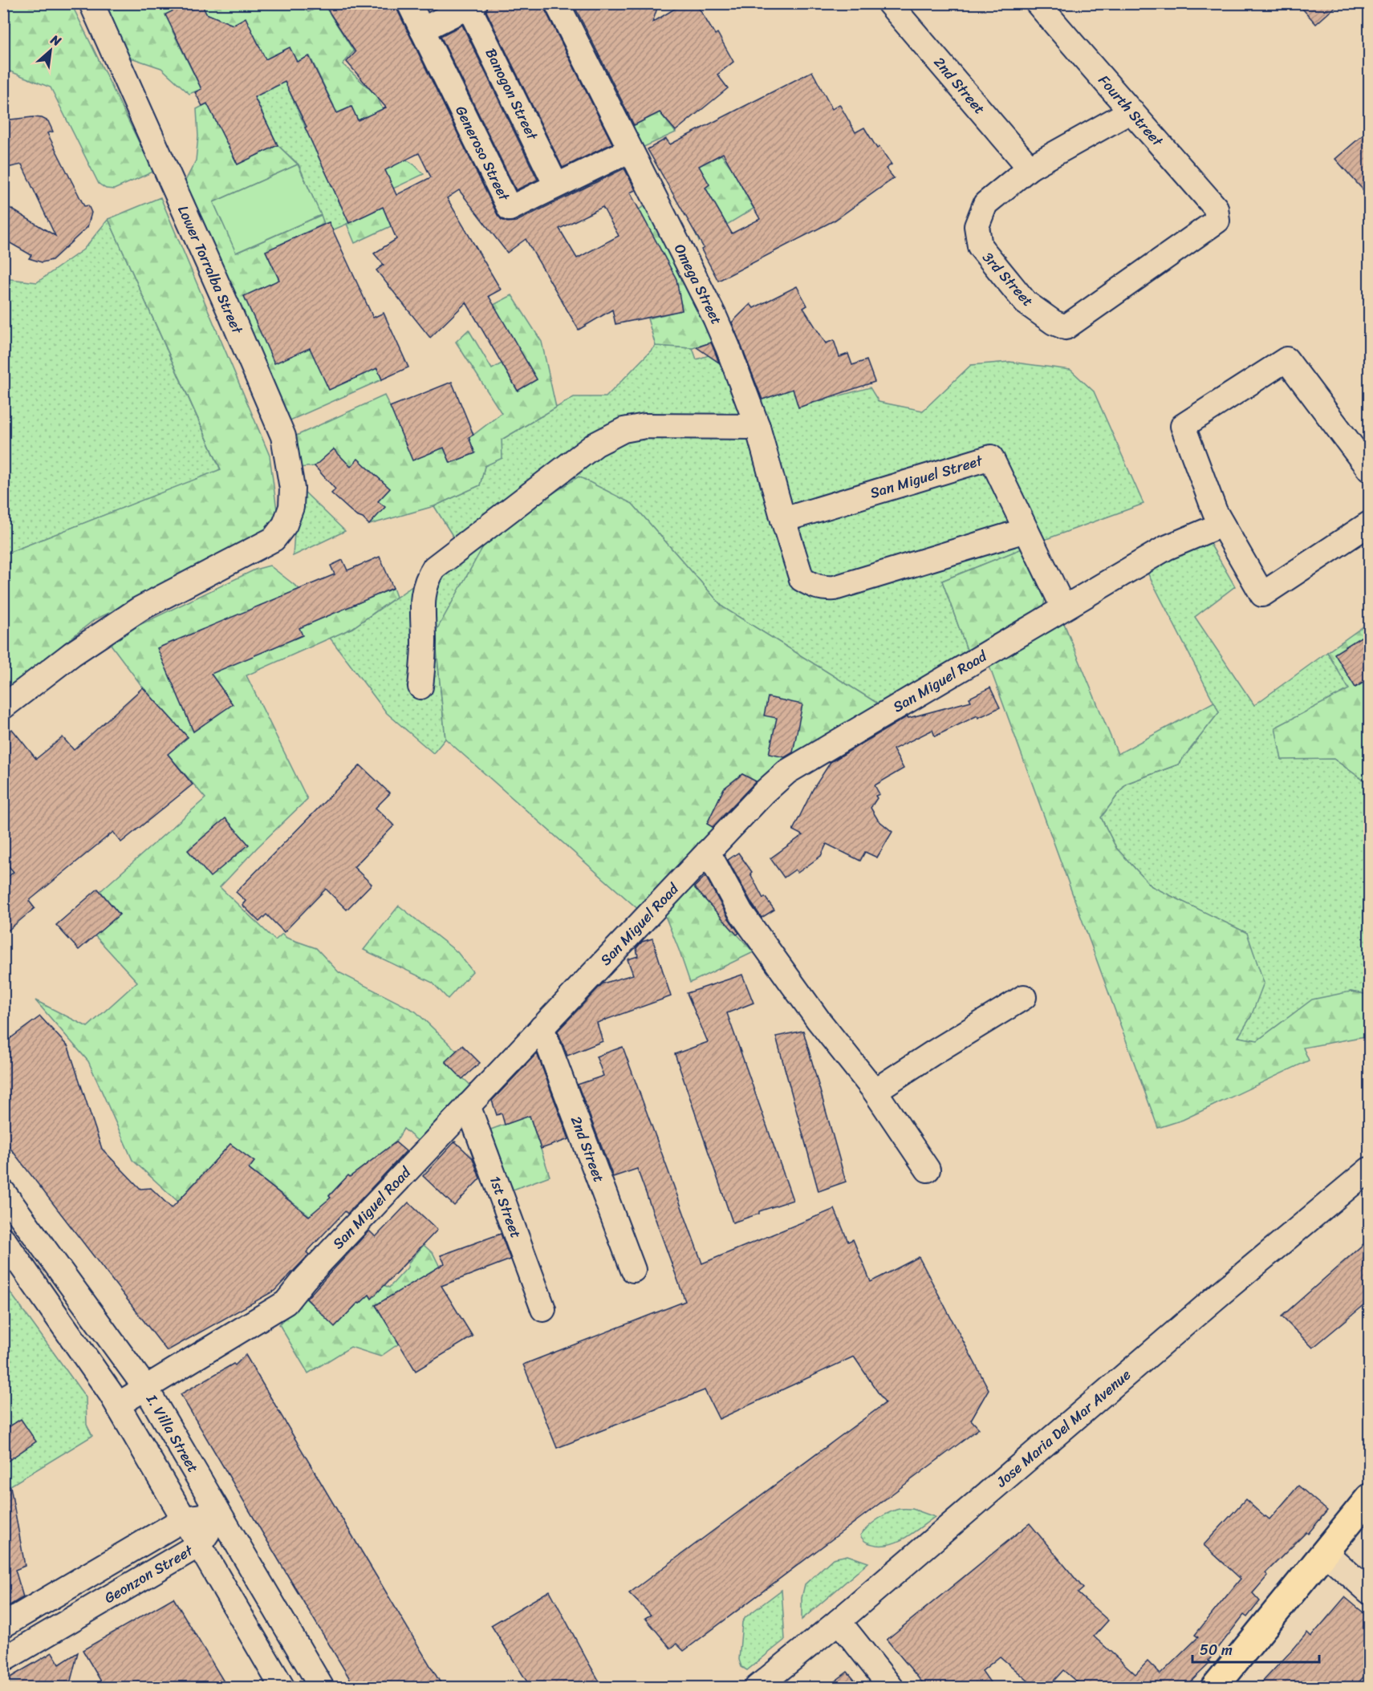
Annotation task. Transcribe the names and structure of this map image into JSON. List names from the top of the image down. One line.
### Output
{"streets":{"street":["2nd Street","Banogon Street","Fourth Street","Generoso Street","Lower Torralba Street","3rd Street","Omega Street","San Miguel Street","San Miguel Road","1st Street","Jose Maria Del Mar Avenue","I. Villa Street","Geonzon Street"]},"crossings":[["2nd Street","3rd Street"],["2nd Street","San Miguel Road"],["Banogon Street","Generoso Street"],["Fourth Street","3rd Street"],["Generoso Street","Omega Street"],["Omega Street","San Miguel Street"],["San Miguel Street","San Miguel Road"],["San Miguel Road","1st Street"],["San Miguel Road","I. Villa Street"],["I. Villa Street","Geonzon Street"]],"scale_bar":"50 m","north":"top right"}
